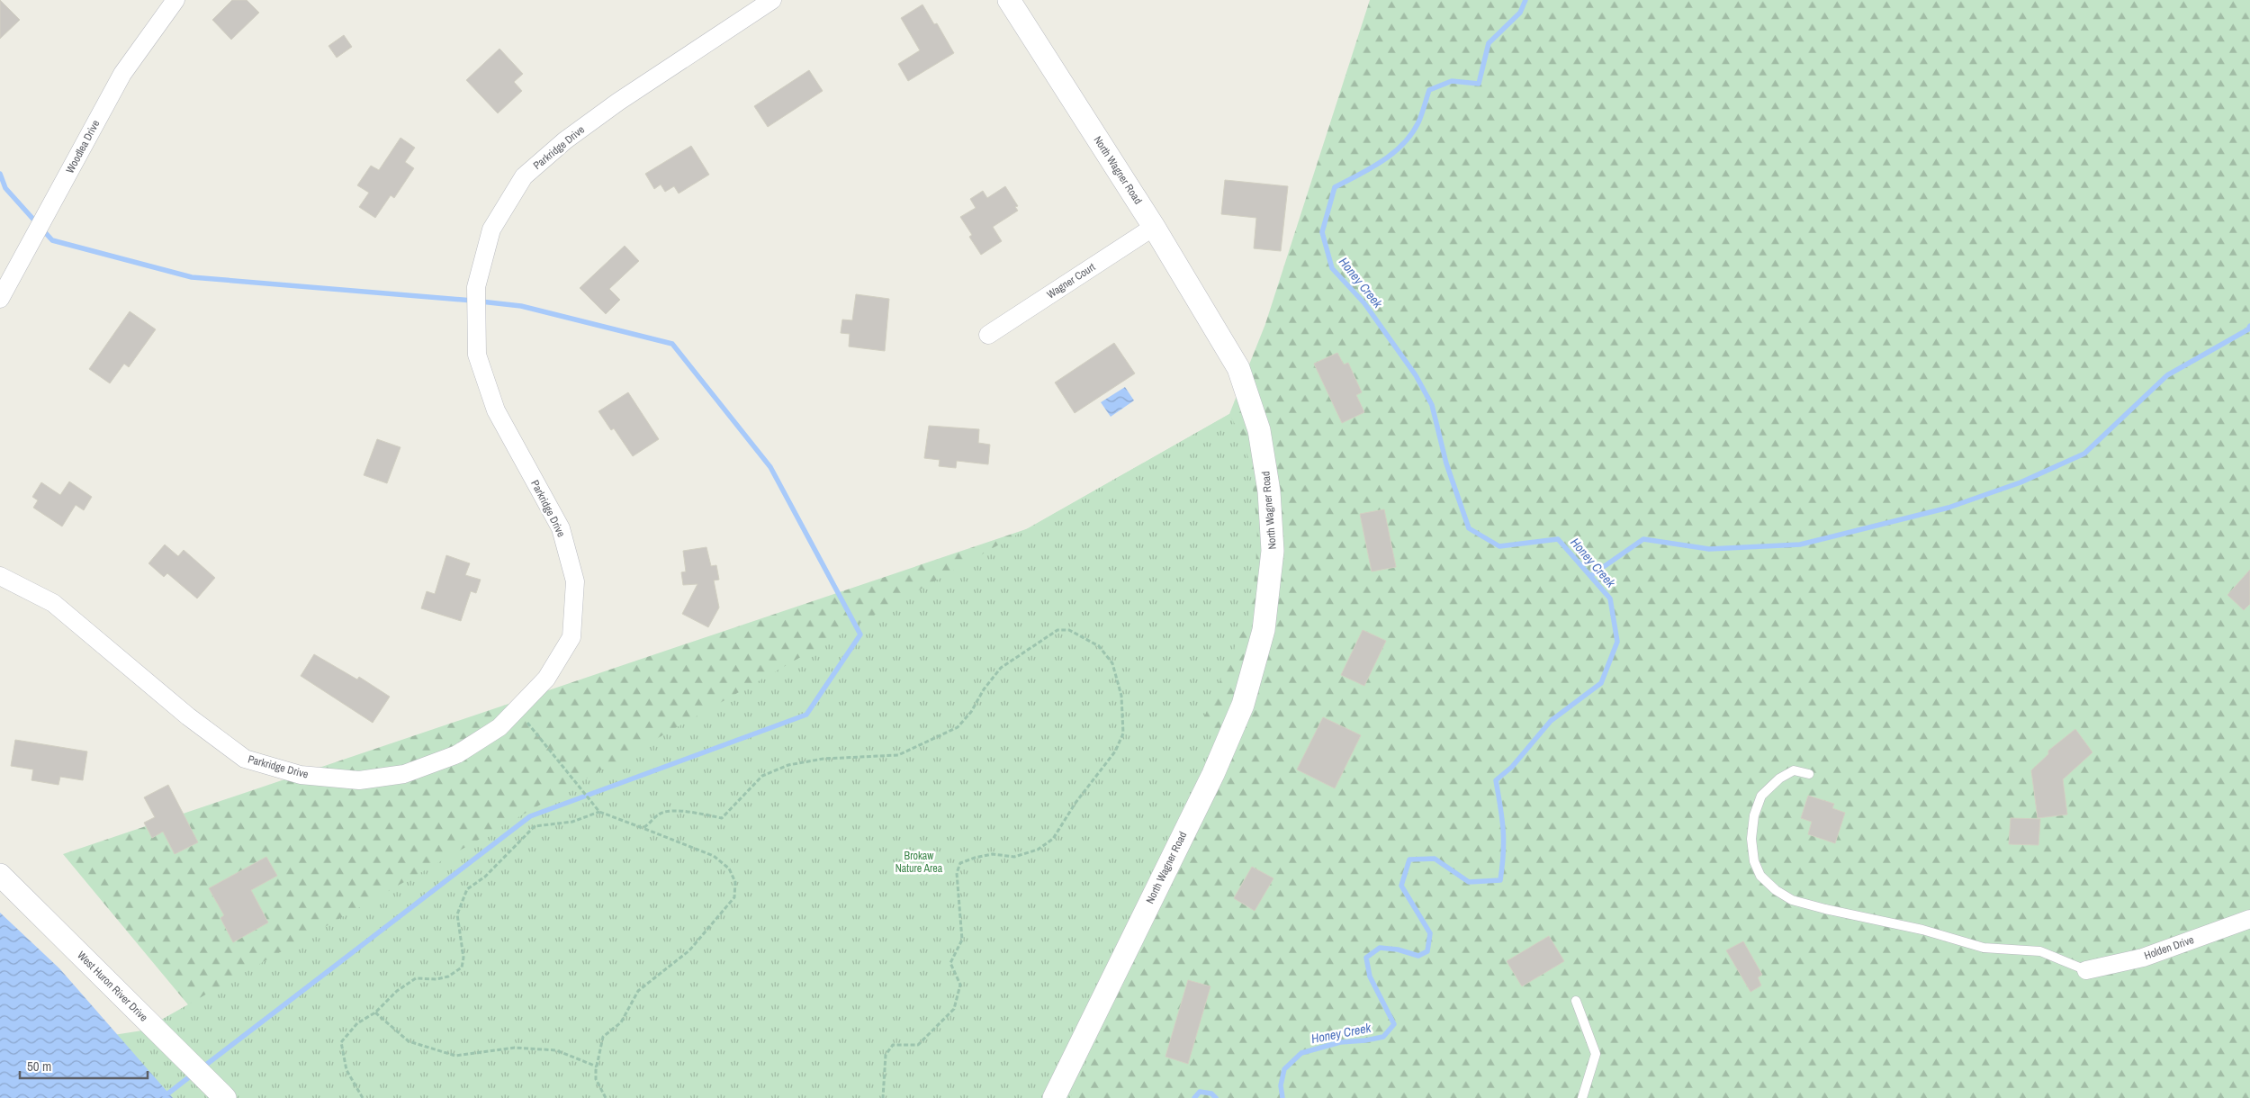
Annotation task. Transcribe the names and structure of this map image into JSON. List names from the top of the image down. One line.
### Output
{"streets":{"street":["Woodlea Drive","Parkridge Drive","North Wagner Road","Wagner Court","Holden Drive","West Huron River Drive"]},"crossings":[["North Wagner Road","Wagner Court"]],"water":["Honey Creek"],"parks":["Brokaw Nature Area"],"scale_bar":"50 m"}
